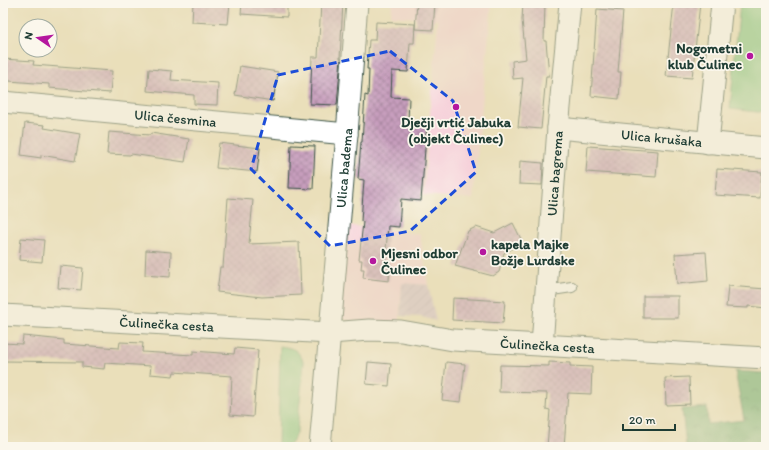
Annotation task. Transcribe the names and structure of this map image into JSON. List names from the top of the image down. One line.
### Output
{"streets":{"street":["Ulica česmina","Ulica krušaka","Ulica badema","Ulica bagrema","Čulinečka cesta"]},"crossings":[["Ulica česmina","Ulica badema"],["Ulica krušaka","Ulica bagrema"],["Ulica badema","Čulinečka cesta"],["Ulica bagrema","Čulinečka cesta"]],"places":["Nogometni klub Čulinec","Dječji vrtić Jabuka (objekt Čulinec)","kapela Majke Božje Lurdske","Mjesni odbor Čulinec"],"scale_bar":"20 m","north":"left"}
